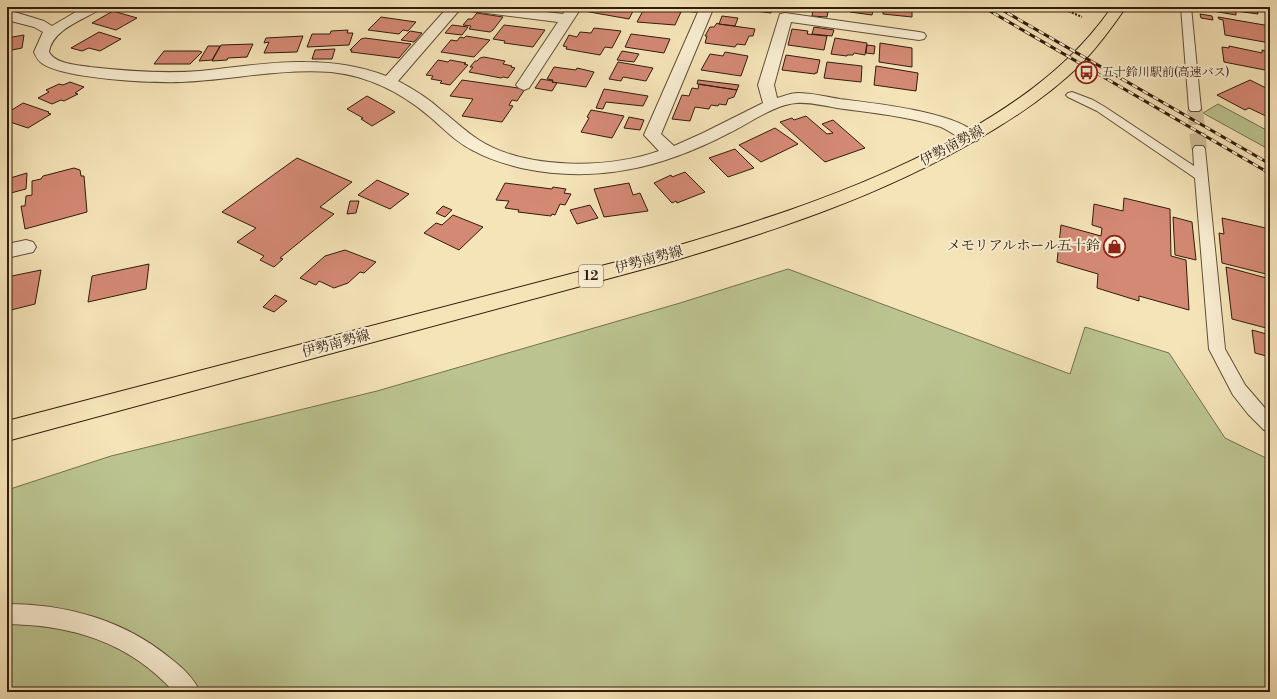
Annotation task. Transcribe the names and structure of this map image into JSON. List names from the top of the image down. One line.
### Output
{"streets":{"main road":["伊勢南勢線","12"]},"places":{"bus stop":["五十鈴川駅前(高速バス)"],"shop":["メモリアルホール五十鈴"]}}
